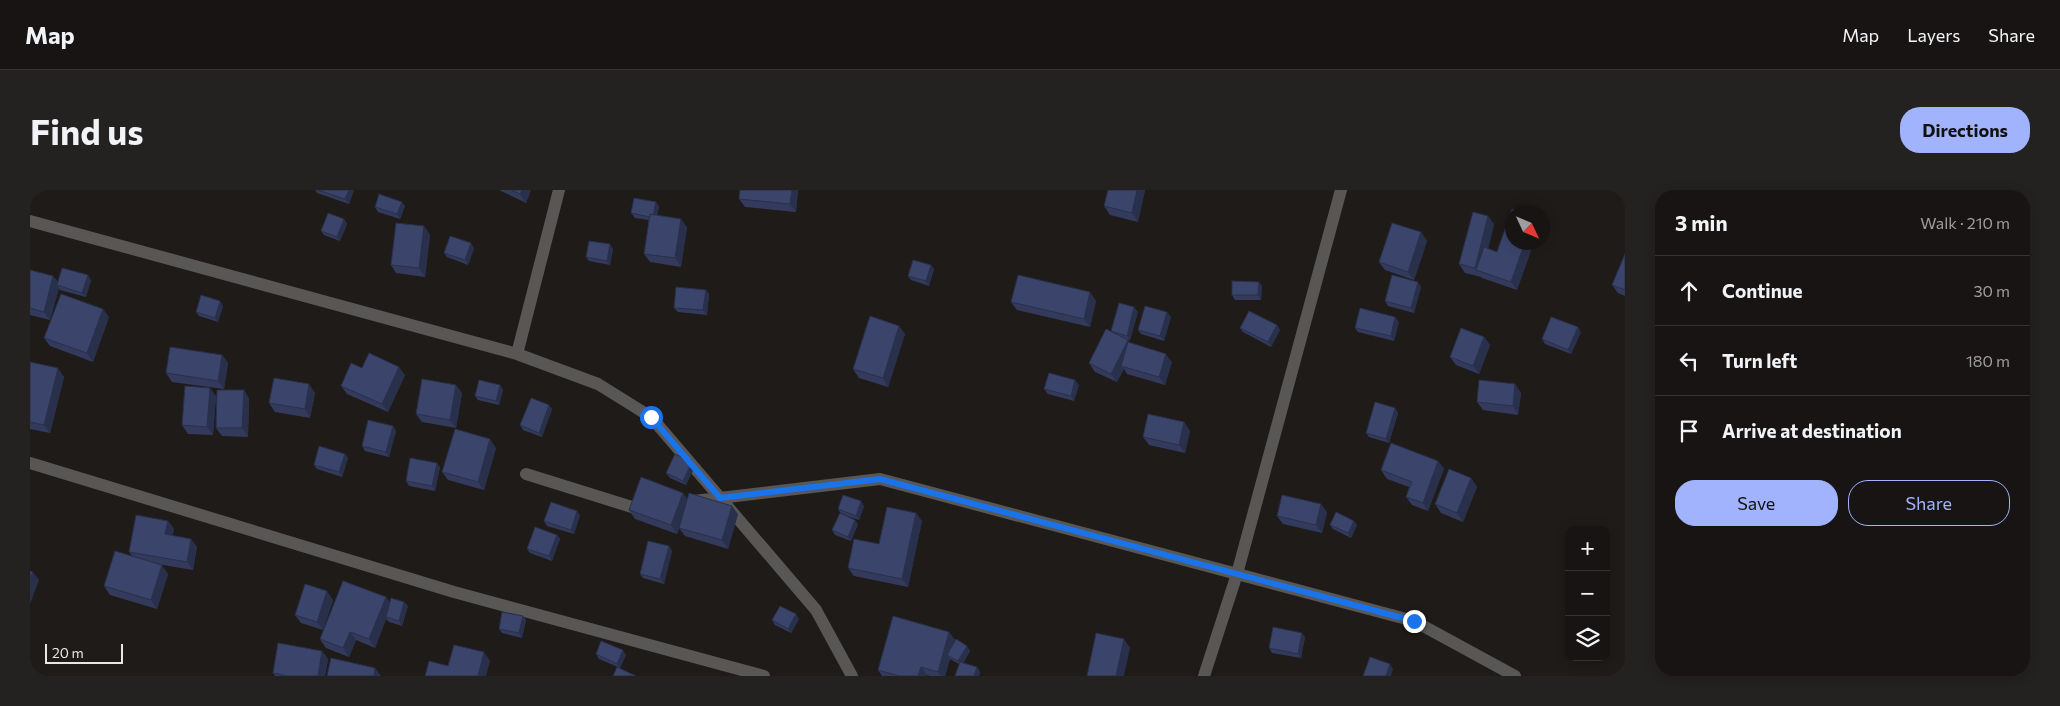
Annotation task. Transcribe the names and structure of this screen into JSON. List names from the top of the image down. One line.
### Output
{"scale_bar":"20 m","north":"bottom right","page":{"header":"Map","nav":["Map","Layers","Share"],"buttons":["Directions",["Save","Share"]],"title":"Find us","heading":["3 min","Walk · 210 m"],"list":[["Continue","30 m"],["Turn left","180 m"],"Arrive at destination"],"map_buttons":["+","−"],"scale":"20 m"}}
